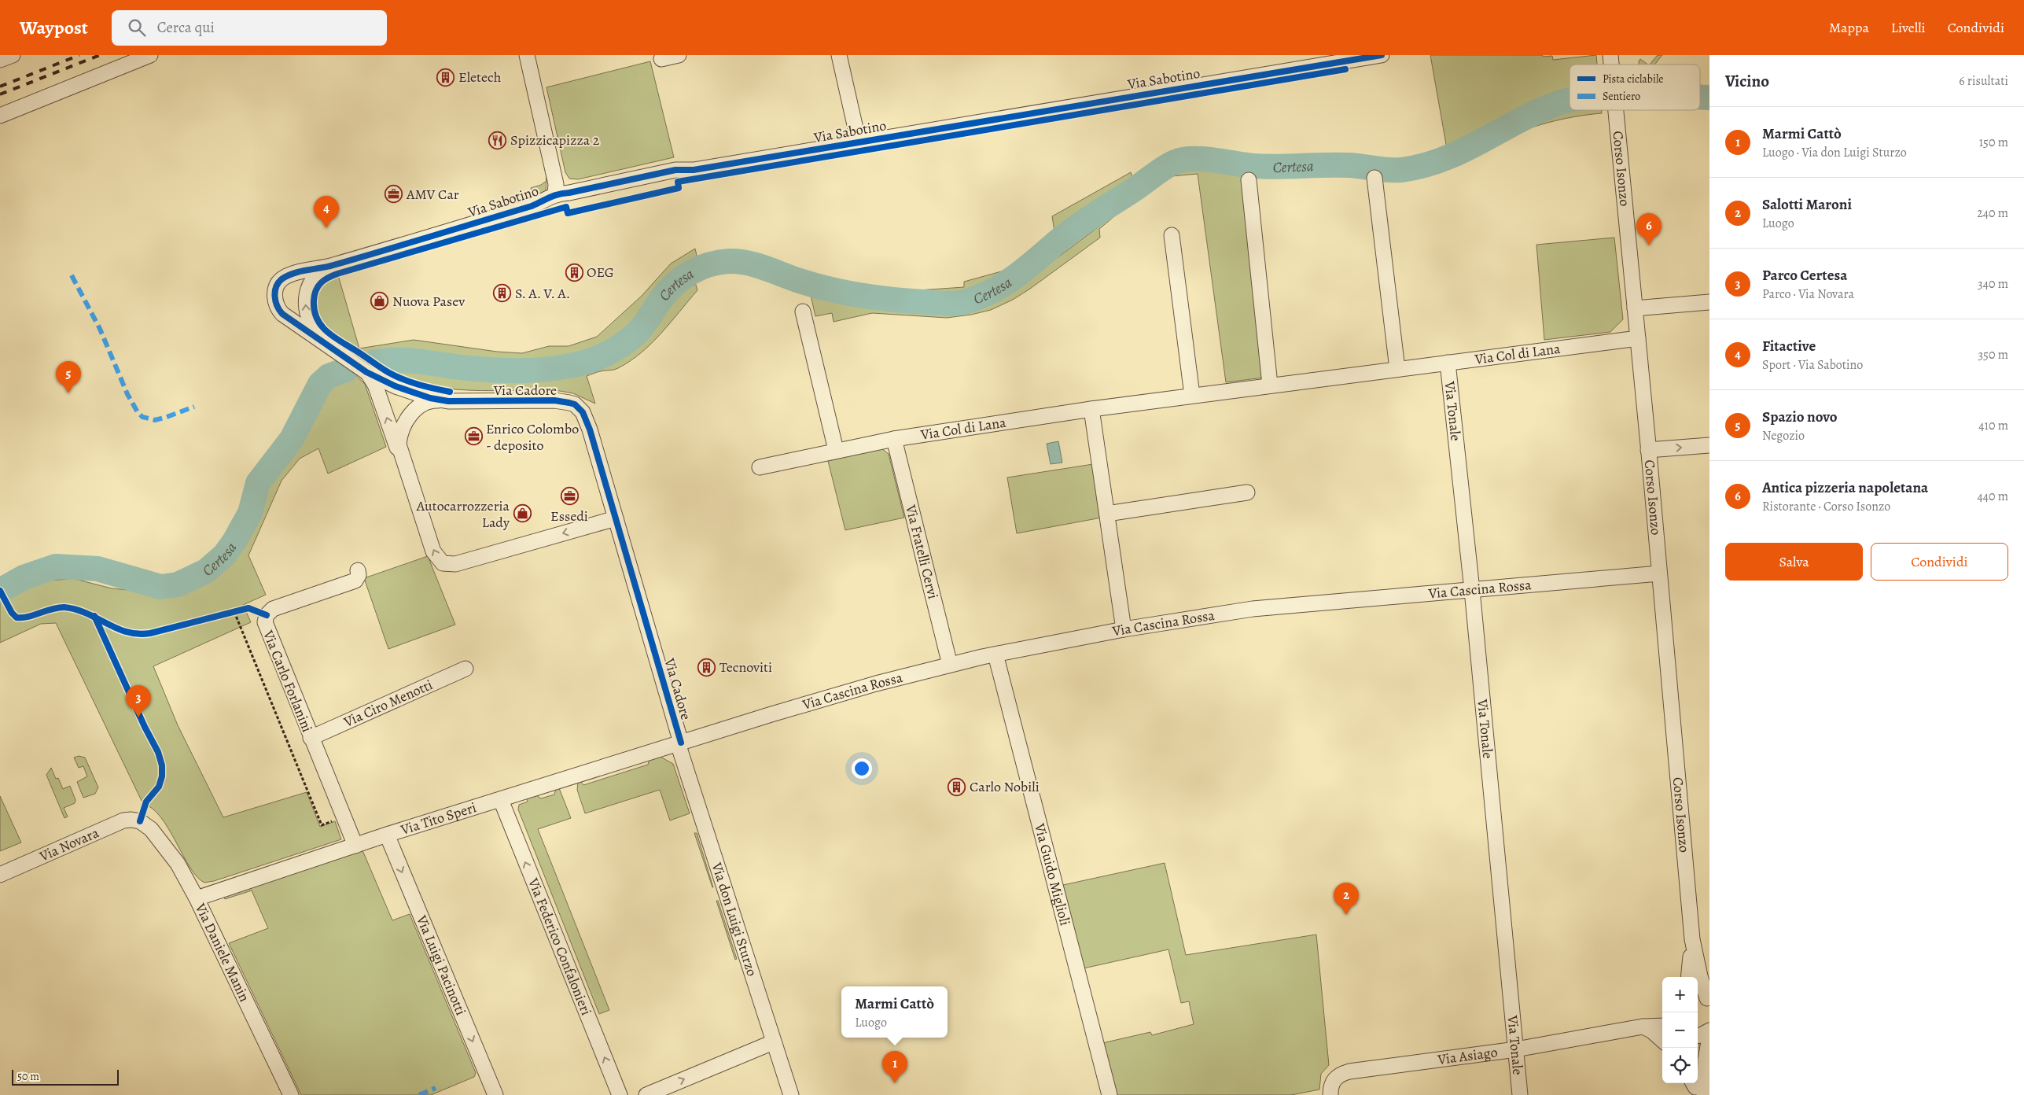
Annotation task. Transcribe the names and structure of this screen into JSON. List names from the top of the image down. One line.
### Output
{"streets":{"street":["Via Sabotino","Corso Isonzo","Via Col di Lana","Via Cadore","Via Tonale","Via Fratelli Cervi","Via Cascina Rossa","Via Carlo Forlanini","Via Ciro Menotti","Via Tito Speri","Via Novara","Via Guido Miglioli","Via don Luigi Sturzo","Via Federico Confalonieri","Via Daniele Manin","Via Luigi Pacinotti","Via Asiago"]},"crossings":[["Via Sabotino","Via Cadore"],["Corso Isonzo","Via Col di Lana"],["Corso Isonzo","Via Cascina Rossa"],["Via Col di Lana","Via Tonale"],["Via Col di Lana","Via Fratelli Cervi"],["Via Cadore","Via Cascina Rossa"],["Via Cadore","Via Tito Speri"],["Via Cadore","Via don Luigi Sturzo"],["Via Tonale","Via Cascina Rossa"],["Via Tonale","Via Asiago"],["Via Fratelli Cervi","Via Cascina Rossa"],["Via Cascina Rossa","Via Tito Speri"],["Via Cascina Rossa","Via Guido Miglioli"],["Via Cascina Rossa","Via don Luigi Sturzo"],["Via Carlo Forlanini","Via Ciro Menotti"],["Via Carlo Forlanini","Via Tito Speri"],["Via Tito Speri","Via don Luigi Sturzo"],["Via Tito Speri","Via Federico Confalonieri"],["Via Tito Speri","Via Daniele Manin"],["Via Tito Speri","Via Luigi Pacinotti"],["Via Novara","Via Daniele Manin"]],"one_way":["Via Federico Confalonieri","Via Luigi Pacinotti"],"water":["Certesa"],"places":{"building":["Eletech","OEG","S. A. V. A.","Tecnoviti","Carlo Nobili"],"restaurant":["Spizzicapizza 2"],"office":["AMV Car","Enrico Colombo - deposito","Essedi"],"shop":["Nuova Pasev","Autocarrozzeria Lady"]},"legend":["Pista ciclabile","Sentiero"],"scale_bar":"50 m","page":{"header":"Waypost","search":"Cerca qui","nav":["Mappa","Livelli","Condividi"],"heading":["Vicino","6 risultati"],"list":[{"mark":"1","name":"Marmi Cattò","note":"Luogo · Via don Luigi Sturzo","value":"150 m"},{"mark":"2","name":"Salotti Maroni","note":"Luogo","value":"240 m"},{"mark":"3","name":"Parco Certesa","note":"Parco · Via Novara","value":"340 m"},{"mark":"4","name":"Fitactive","note":"Sport · Via Sabotino","value":"350 m"},{"mark":"5","name":"Spazio novo","note":"Negozio","value":"410 m"},{"mark":"6","name":"Antica pizzeria napoletana","note":"Ristorante · Corso Isonzo","value":"440 m"}],"pins":["4","6","5","3","2","1"],"buttons":["Salva","Condividi"],"map_buttons":["+","−"],"popup":["Marmi Cattò","Luogo"],"scale":"50 m"}}
